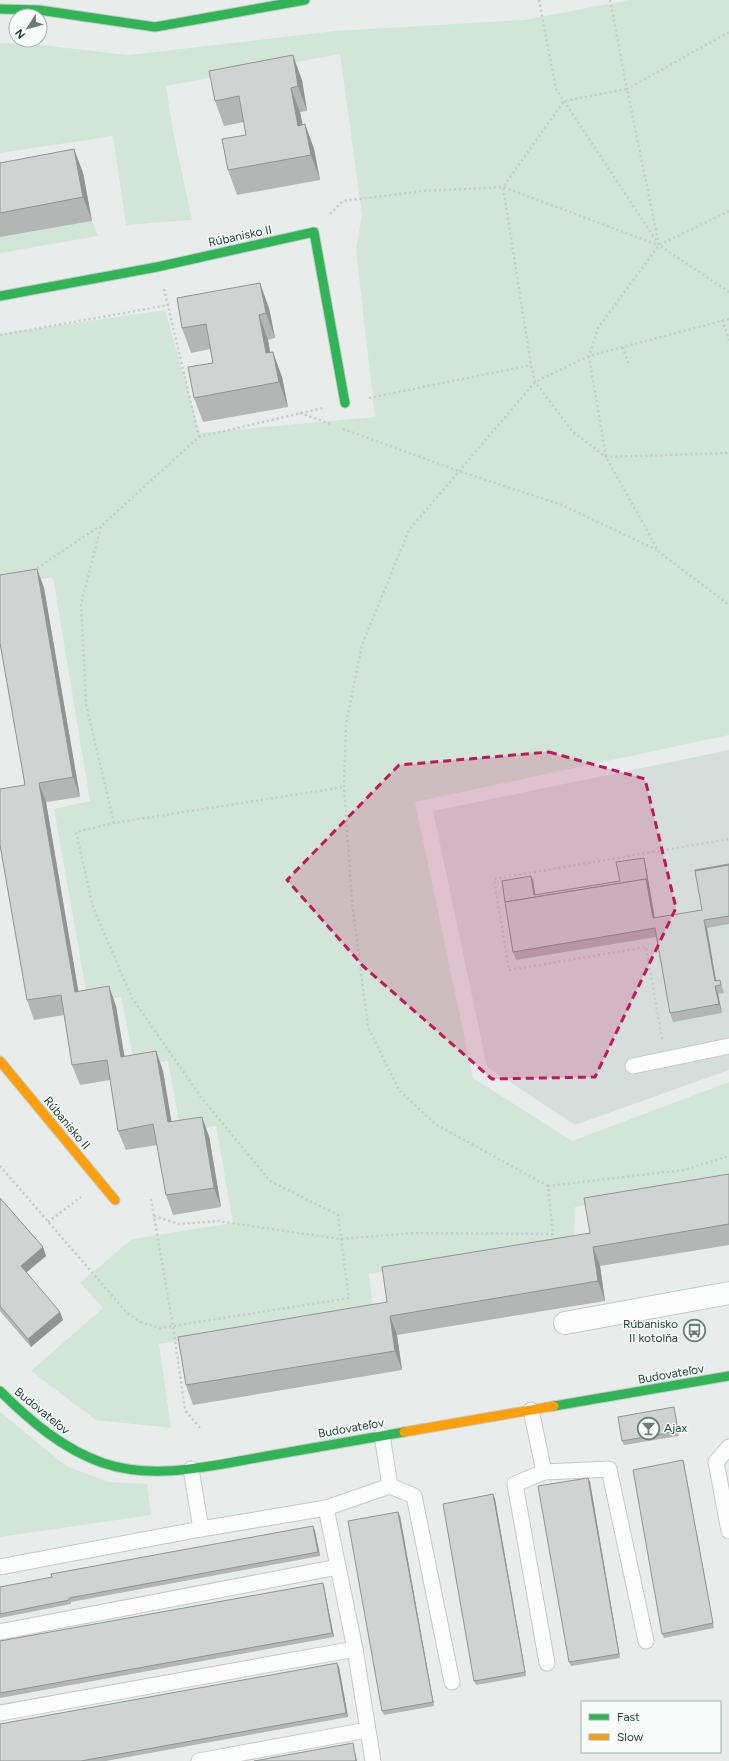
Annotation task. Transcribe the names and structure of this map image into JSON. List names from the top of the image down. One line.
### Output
{"streets":{"street":["Rúbanisko II","Budovateľov"]},"places":{"bus stop":["Rúbanisko II kotolňa"],"bar":["Ajax"]},"legend":["Fast","Slow"],"north":"bottom left"}
